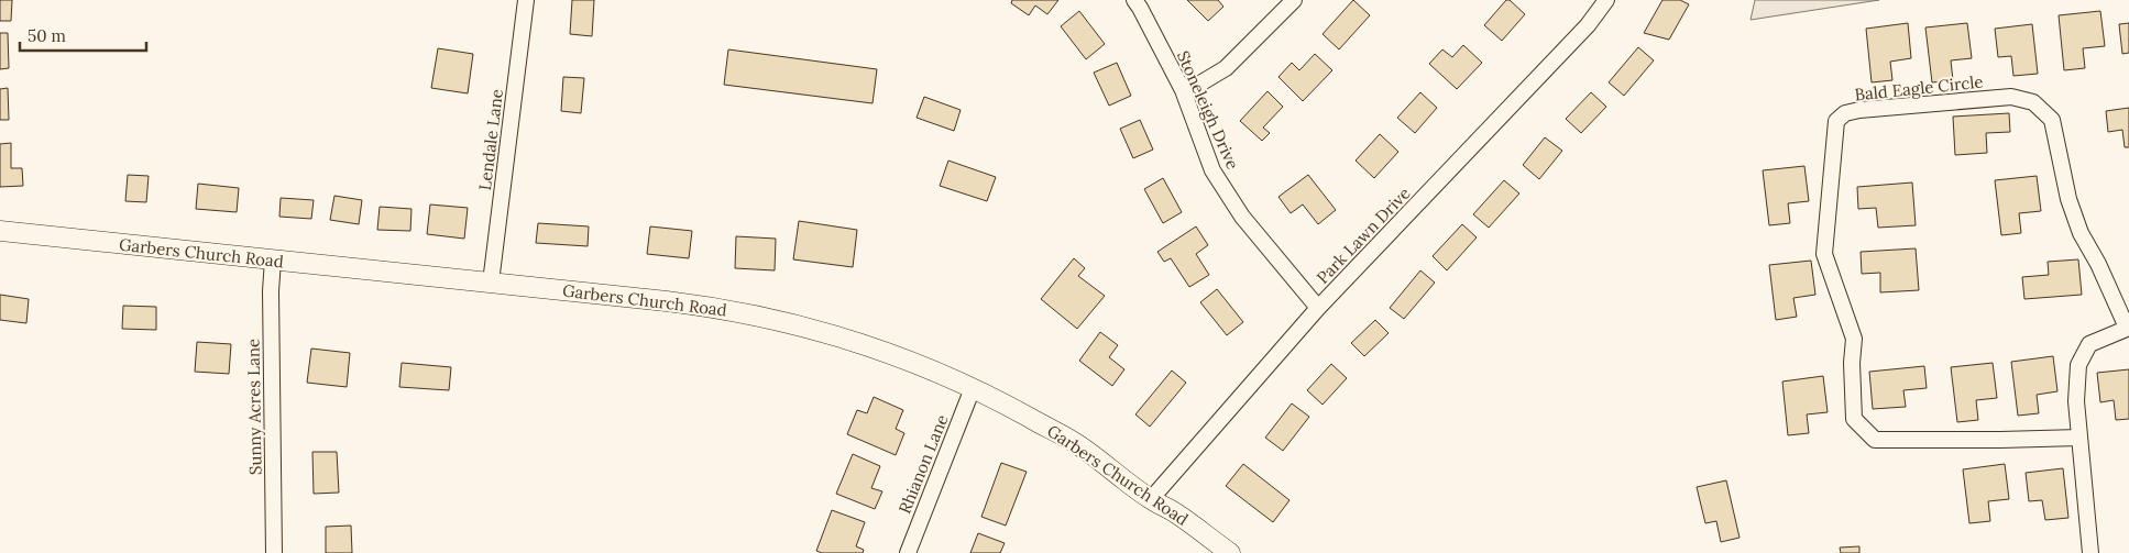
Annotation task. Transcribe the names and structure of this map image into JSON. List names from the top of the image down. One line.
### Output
{"streets":{"street":["Bald Eagle Circle","Stoneleigh Drive","Lendale Lane","Park Lawn Drive","Garbers Church Road","Sunny Acres Lane","Rhianon Lane"]},"crossings":[["Stoneleigh Drive","Park Lawn Drive"],["Lendale Lane","Garbers Church Road"],["Park Lawn Drive","Garbers Church Road"],["Garbers Church Road","Sunny Acres Lane"],["Garbers Church Road","Rhianon Lane"]],"scale_bar":"50 m"}
